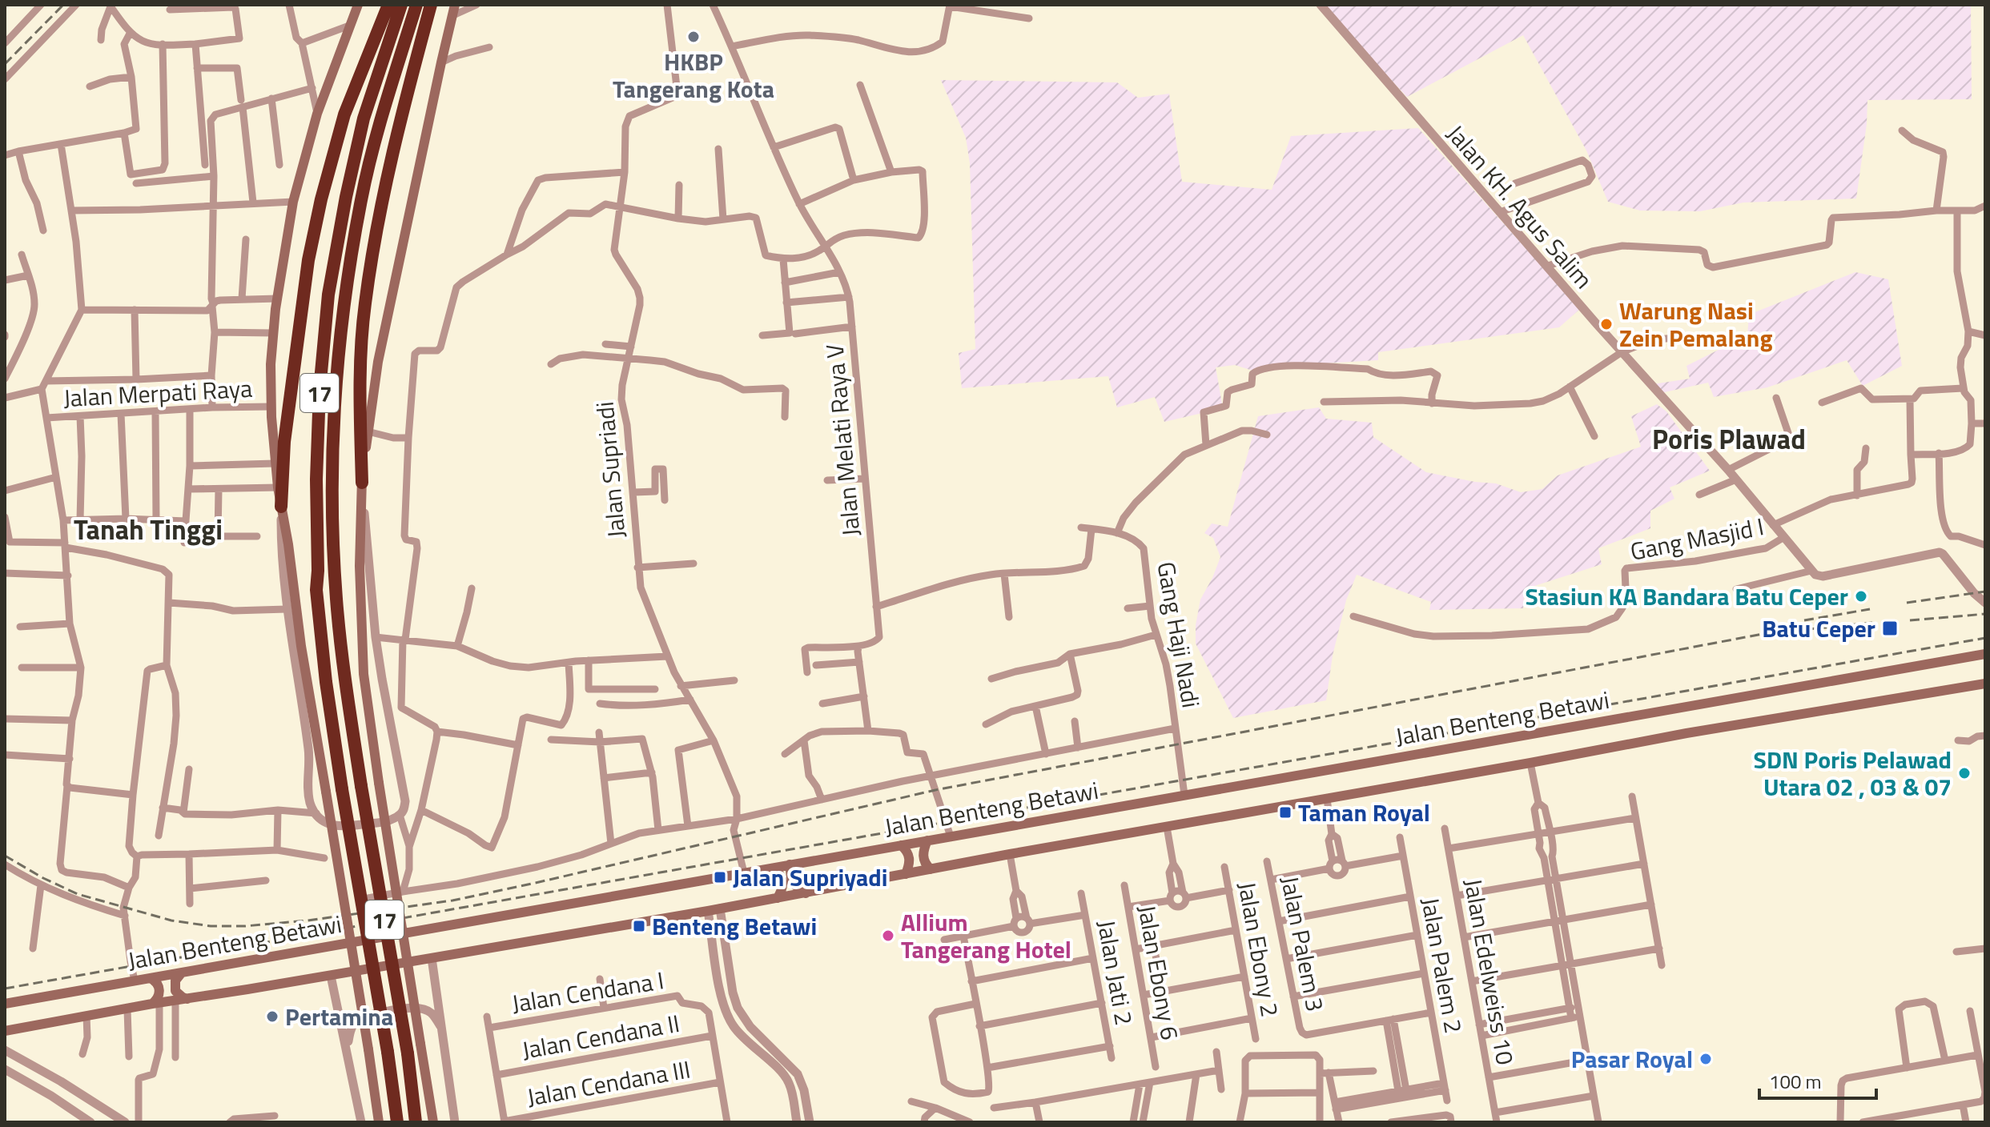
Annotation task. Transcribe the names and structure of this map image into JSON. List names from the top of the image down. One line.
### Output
{"streets":{"highway":["17"],"main road":["Jalan Benteng Betawi"],"street":["Jalan KH. Agus Salim","Jalan Merpati Raya","Jalan Melati Raya V","Jalan Supriadi","Gang Masjid I","Gang Haji Nadi","Jalan Palem 3","Jalan Ebony 2","Jalan Palem 2","Jalan Edelweiss 10","Jalan Jati 2","Jalan Ebony 6","Jalan Cendana I","Jalan Cendana II","Jalan Cendana III"]},"crossings":[["Jalan KH. Agus Salim","Gang Masjid I"],["Jalan Supriadi","Jalan Benteng Betawi"],["Gang Haji Nadi","Jalan Benteng Betawi"],["Jalan Cendana I","Jalan Cendana II"]],"districts":["Poris Plawad","Tanah Tinggi"],"places":{"other":["HKBP Tangerang Kota","Warung Nasi Zein Pemalang","Stasiun KA Bandara Batu Ceper","SDN Poris Pelawad Utara 02 , 03 & 07","Allium Tangerang Hotel","Pertamina","Pasar Royal"],"transit":["Batu Ceper","Taman Royal","Jalan Supriyadi","Benteng Betawi"]},"scale_bar":"100 m"}
